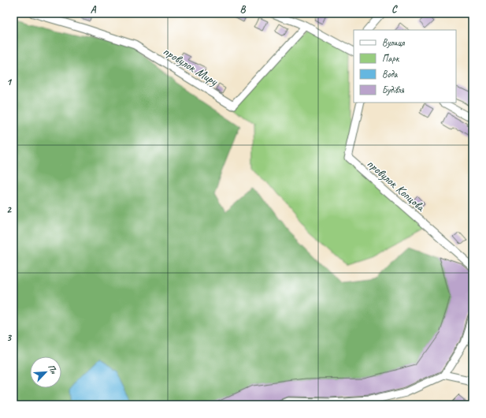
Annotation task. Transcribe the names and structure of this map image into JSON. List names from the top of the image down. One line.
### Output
{"streets":{"street":["провулок Миру","провулок Копцова"]},"legend":["Вулиця","Парк","Вода","Будівля"],"north":"top right","grid":{"columns":["A","B","C"],"rows":["1","2","3"]}}
